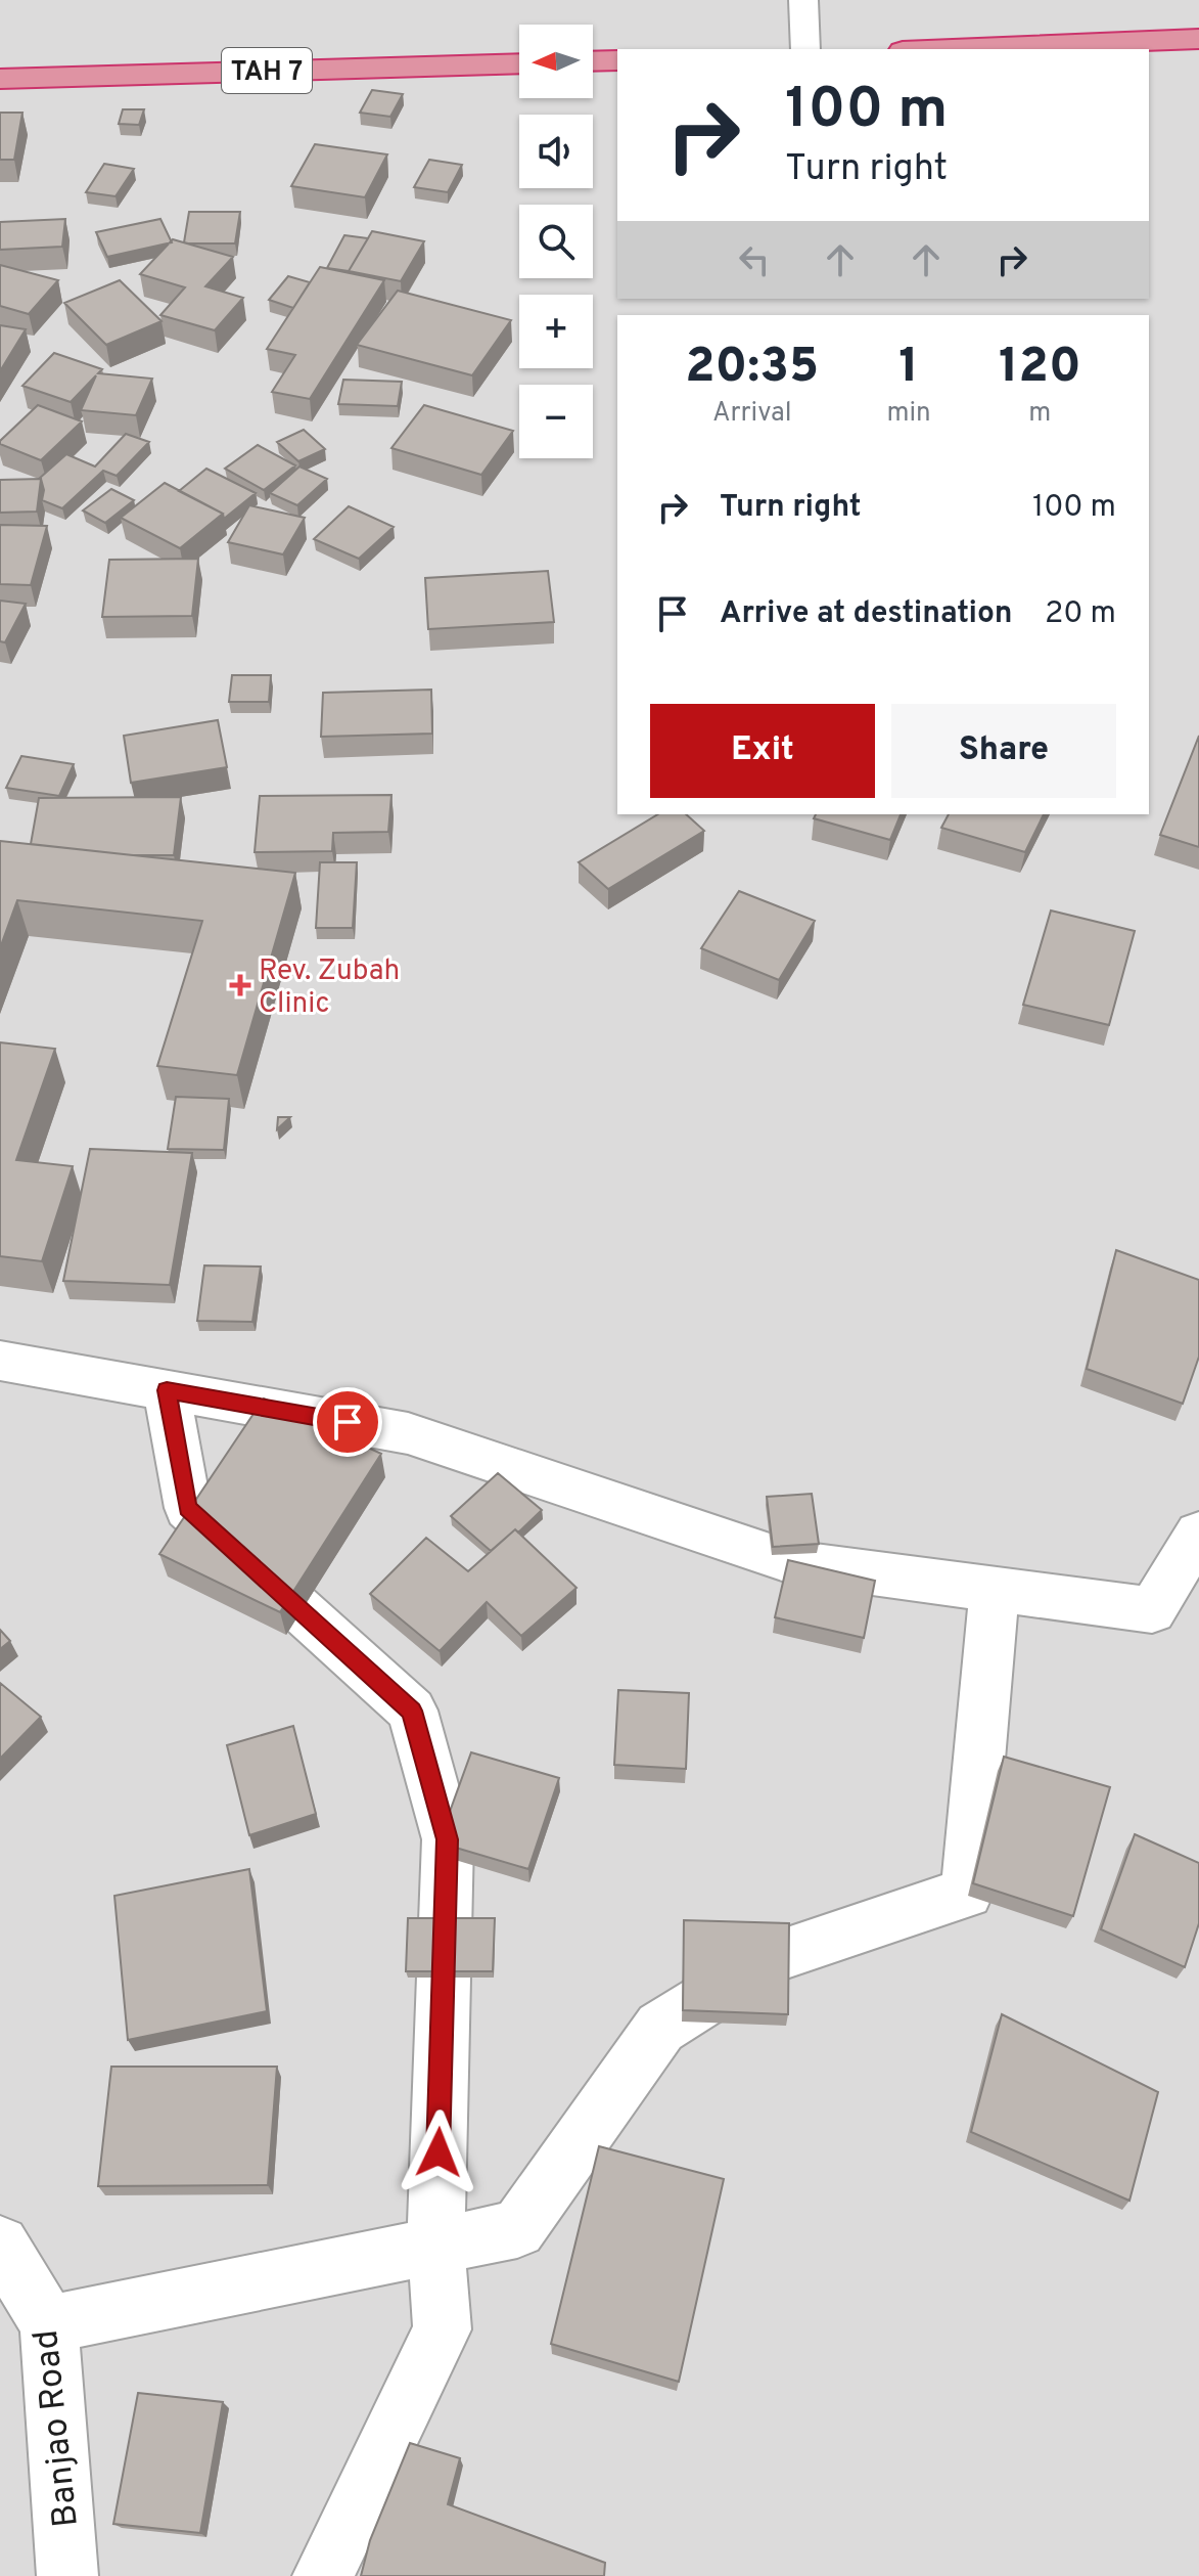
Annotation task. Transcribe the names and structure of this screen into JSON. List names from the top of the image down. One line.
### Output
{"streets":{"highway":["TAH 7"],"street":["Banjao Road"]},"places":{"health":["Rev. Zubah Clinic"]},"north":"left","page":{"map_buttons":["+","−"],"turn":["100 m","Turn right"],"eta":["20:35","Arrival","1","min","120","m"],"list":[{"name":"Turn right","value":"100 m"},{"name":"Arrive at destination","value":"20 m"}],"buttons":["Exit","Share"]}}
